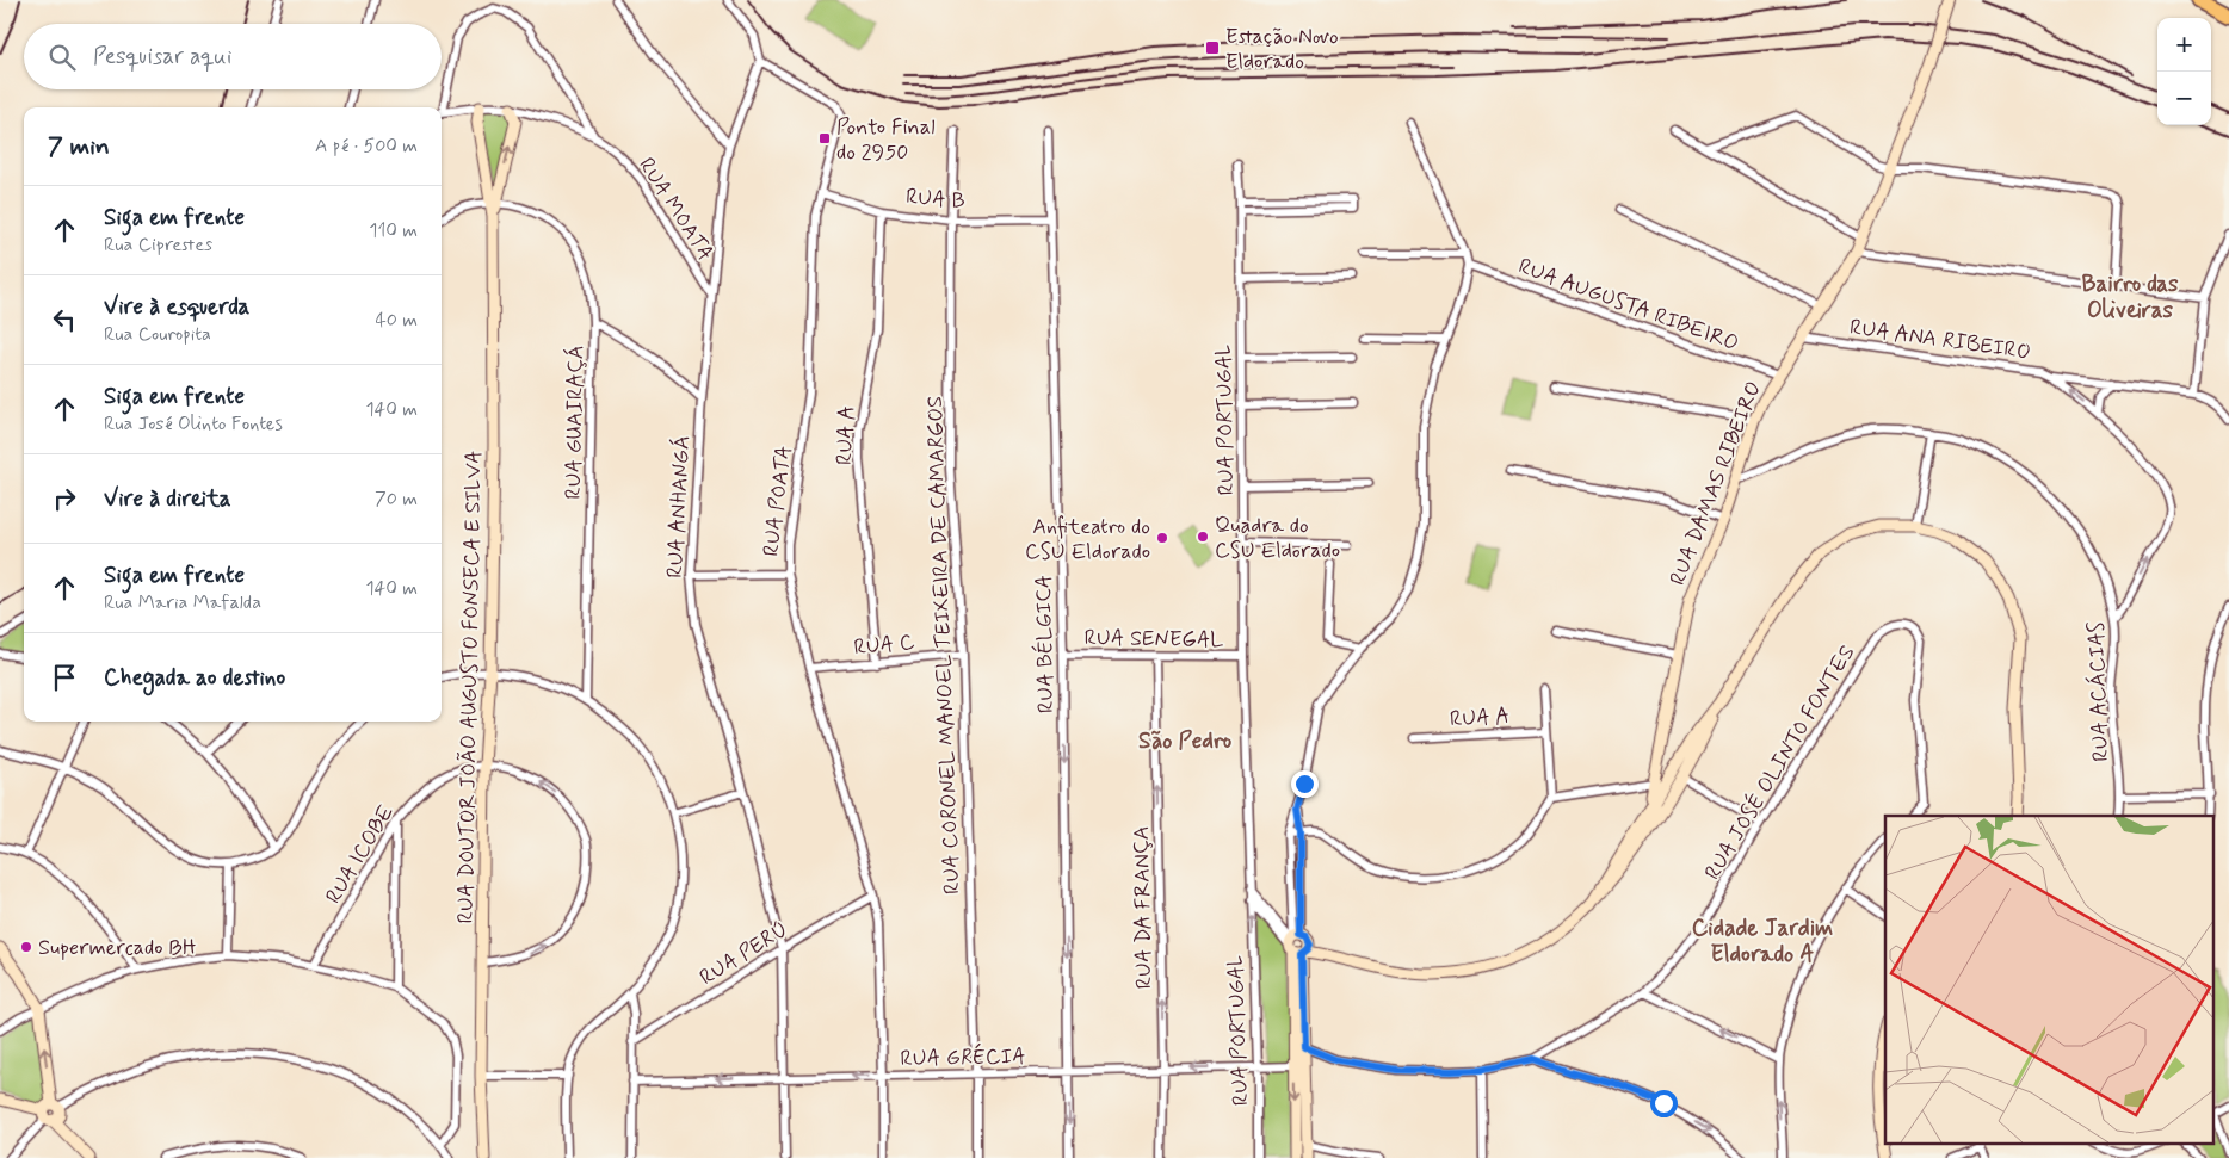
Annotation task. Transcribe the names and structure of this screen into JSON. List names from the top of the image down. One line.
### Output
{"streets":{"street":["RUA B","RUA MOATA","RUA AUGUSTA RIBEIRO","RUA ANA RIBEIRO","RUA PORTUGAL","RUA GUAIRAÇÁ","RUA A","RUA DAMAS RIBEIRO","RUA POATA","RUA ANHANGÁ","RUA SENEGAL","RUA C","RUA BÉLGICA","RUA CORONEL MANOEL TEIXEIRA DE CAMARGOS","RUA DOUTOR JOÃO AUGUSTO FONSECA E SILVA","RUA ACÁCIAS","RUA JOSÉ OLINTO FONTES","RUA ICOBE","RUA DA FRANÇA","RUA PERÚ","RUA GRÉCIA"]},"crossings":[["RUA B","RUA A"],["RUA B","RUA POATA"],["RUA B","RUA BÉLGICA"],["RUA B","RUA CORONEL MANOEL TEIXEIRA DE CAMARGOS"],["RUA MOATA","RUA ANHANGÁ"],["RUA MOATA","RUA DOUTOR JOÃO AUGUSTO FONSECA E SILVA"],["RUA AUGUSTA RIBEIRO","RUA DAMAS RIBEIRO"],["RUA ANA RIBEIRO","RUA DAMAS RIBEIRO"],["RUA ANA RIBEIRO","RUA ACÁCIAS"],["RUA PORTUGAL","RUA SENEGAL"],["RUA PORTUGAL","RUA GRÉCIA"],["RUA GUAIRAÇÁ","RUA DOUTOR JOÃO AUGUSTO FONSECA E SILVA"],["RUA A","RUA C"],["RUA DAMAS RIBEIRO","RUA ACÁCIAS"],["RUA POATA","RUA ANHANGÁ"],["RUA POATA","RUA C"],["RUA POATA","RUA PERÚ"],["RUA POATA","RUA GRÉCIA"],["RUA ANHANGÁ","RUA PERÚ"],["RUA ANHANGÁ","RUA GRÉCIA"],["RUA SENEGAL","RUA BÉLGICA"],["RUA SENEGAL","RUA DA FRANÇA"],["RUA C","RUA CORONEL MANOEL TEIXEIRA DE CAMARGOS"],["RUA BÉLGICA","RUA GRÉCIA"],["RUA CORONEL MANOEL TEIXEIRA DE CAMARGOS","RUA GRÉCIA"],["RUA DOUTOR JOÃO AUGUSTO FONSECA E SILVA","RUA ICOBE"],["RUA DA FRANÇA","RUA GRÉCIA"]],"one_way":["RUA ANA RIBEIRO","RUA BÉLGICA","RUA DA FRANÇA","RUA GRÉCIA"],"districts":["Bairro das Oliveiras","São Pedro","Cidade Jardim Eldorado A"],"places":{"transit":["Estação Novo Eldorado","Ponto Final do 2950"],"other":["Quadra do CSU Eldorado","Anfiteatro do CSU Eldorado","Supermercado BH"]},"page":{"map_buttons":["+","−"],"search":"Pesquisar aqui","heading":["7 min","A pé · 500 m"],"list":[["Siga em frente","Rua Ciprestes","110 m"],["Vire à esquerda","Rua Couropita","40 m"],["Siga em frente","Rua José Olinto Fontes","140 m"],["Vire à direita","70 m"],["Siga em frente","Rua Maria Mafalda","140 m"],"Chegada ao destino"]}}
